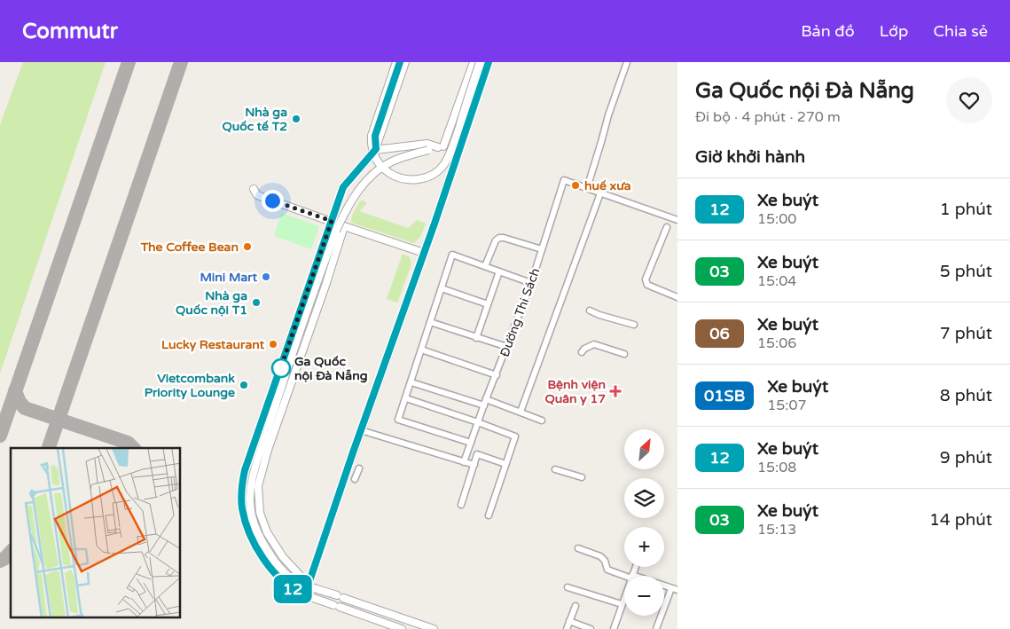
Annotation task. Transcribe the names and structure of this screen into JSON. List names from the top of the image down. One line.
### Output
{"streets":{"street":["Đường Thi Sách"]},"places":{"other":["Nhà ga Quốc tế T2","huế xưa","The Coffee Bean","Mini Mart","Nhà ga Quốc nội T1","Lucky Restaurant","Ga Quốc nội Đà Nẵng","Vietcombank Priority Lounge"],"health":["Bệnh viện Quân y 17"]},"lines":["bus line 12"],"north":"top right","page":{"header":"Commutr","nav":["Bản đồ","Lớp","Chia sẻ"],"on_map":"12","heading":[["Ga Quốc nội Đà Nẵng","Đi bộ · 4 phút · 270 m"],"Giờ khởi hành"],"list":[{"mark":"12","name":"Xe buýt","note":"15:00","value":"1 phút"},{"mark":"03","name":"Xe buýt","note":"15:04","value":"5 phút"},{"mark":"06","name":"Xe buýt","note":"15:06","value":"7 phút"},{"mark":"01SB","name":"Xe buýt","note":"15:07","value":"8 phút"},{"mark":"12","name":"Xe buýt","note":"15:08","value":"9 phút"},{"mark":"03","name":"Xe buýt","note":"15:13","value":"14 phút"}],"map_buttons":["+","−"]}}
